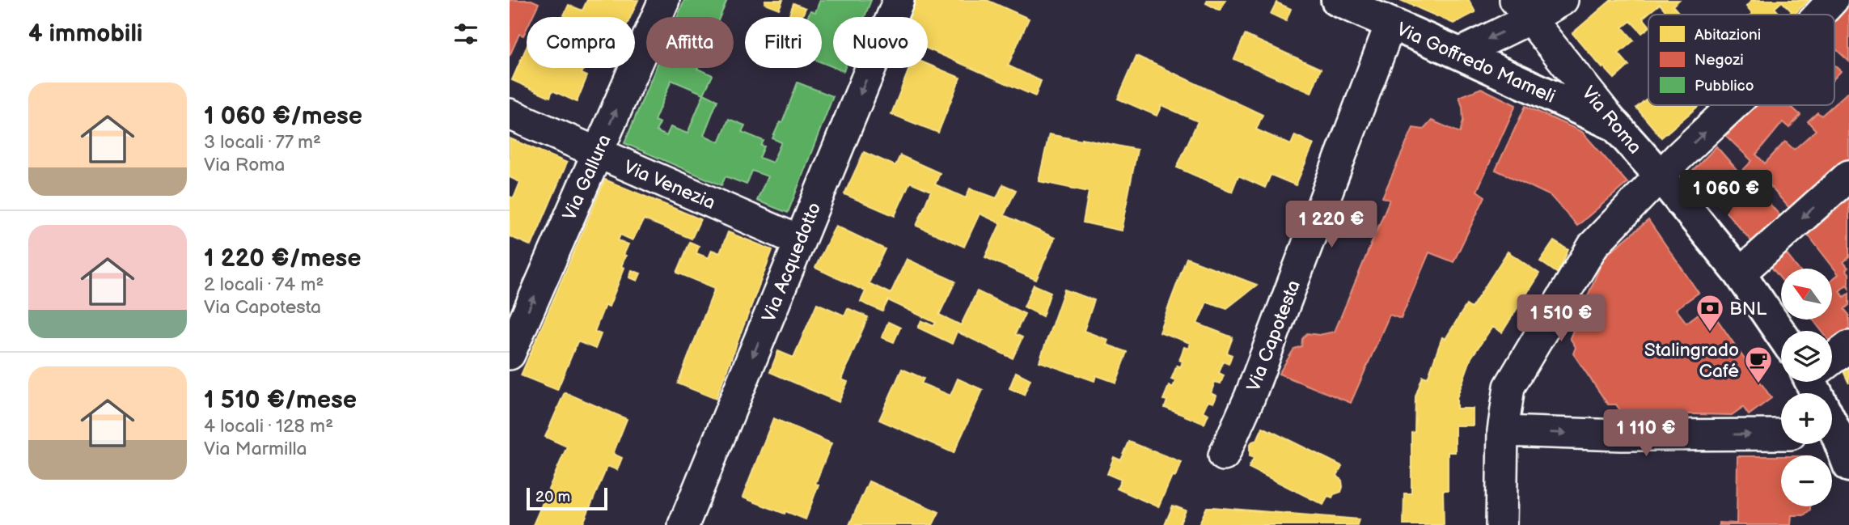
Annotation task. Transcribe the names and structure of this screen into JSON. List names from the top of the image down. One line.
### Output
{"streets":{"main road":["Via Goffredo Mameli","Via Roma"],"street":["Via Gallura","Via Venezia","Via Acquedotto","Via Capotesta"]},"crossings":[["Via Goffredo Mameli","Via Roma"],["Via Goffredo Mameli","Via Capotesta"],["Via Gallura","Via Venezia"],["Via Venezia","Via Acquedotto"]],"one_way":["Via Gallura","Via Acquedotto"],"places":{"bank":["BNL"],"cafe":["Stalingrado Café"]},"legend":["Abitazioni","Negozi","Pubblico"],"scale_bar":"20 m","north":"top left","page":{"heading":"4 immobili","chip":["Compra","Affitta","Filtri","Nuovo"],"list":[{"name":"1 060 €/mese","note":"3 locali · 77 m² · Via Roma"},{"name":"1 220 €/mese","note":"2 locali · 74 m² · Via Capotesta"},{"name":"1 510 €/mese","note":"4 locali · 128 m² · Via Marmilla"}],"price":["1 060 €","1 220 €","1 510 €","1 110 €"],"map_buttons":["+","−"],"scale":"20 m"}}
